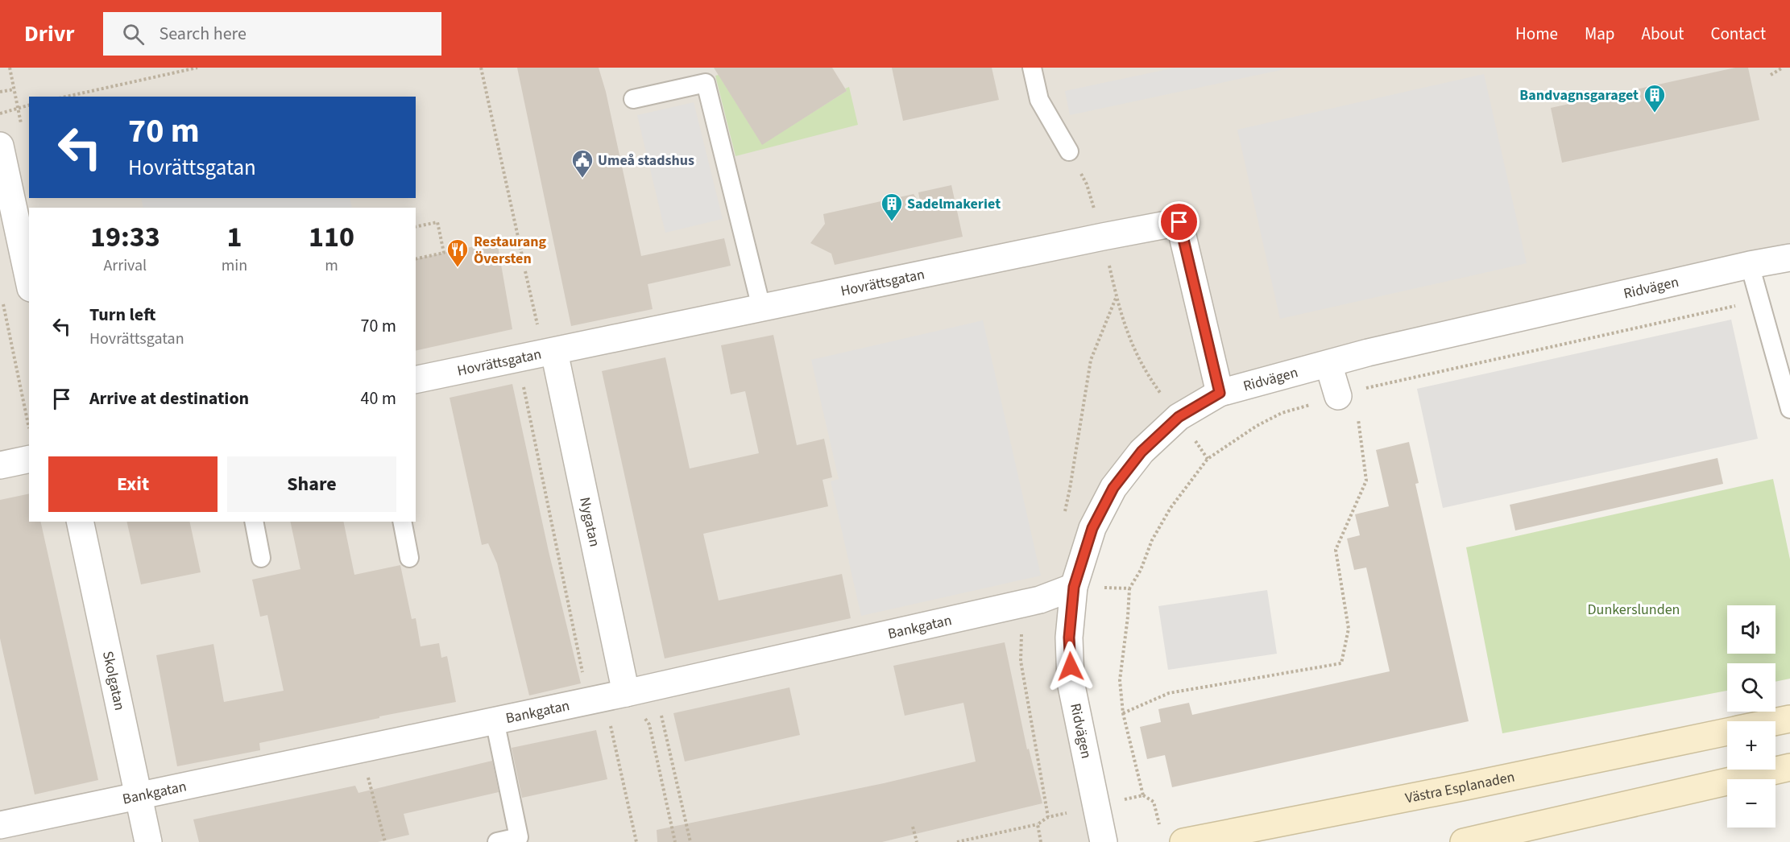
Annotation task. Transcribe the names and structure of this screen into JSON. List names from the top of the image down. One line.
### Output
{"streets":{"main road":["Västra Esplanaden"],"street":["Hovrättsgatan","Ridvägen","Nygatan","Bankgatan","Skolgatan"]},"crossings":[["Hovrättsgatan","Ridvägen"],["Hovrättsgatan","Nygatan"],["Ridvägen","Bankgatan"],["Nygatan","Bankgatan"],["Bankgatan","Skolgatan"]],"parks":["Dunkerslunden"],"places":{"building":["Bandvagnsgaraget","Sadelmakeriet"],"public building":["Umeå stadshus"],"restaurant":["Restaurang Översten"]},"page":{"header":"Drivr","search":"Search here","nav":["Home","Map","About","Contact"],"turn":["70 m","Hovrättsgatan"],"eta":["19:33","Arrival","1","min","110","m"],"list":[{"name":"Turn left","note":"Hovrättsgatan","value":"70 m"},{"name":"Arrive at destination","value":"40 m"}],"buttons":["Exit","Share"],"map_buttons":["+","−"]}}
